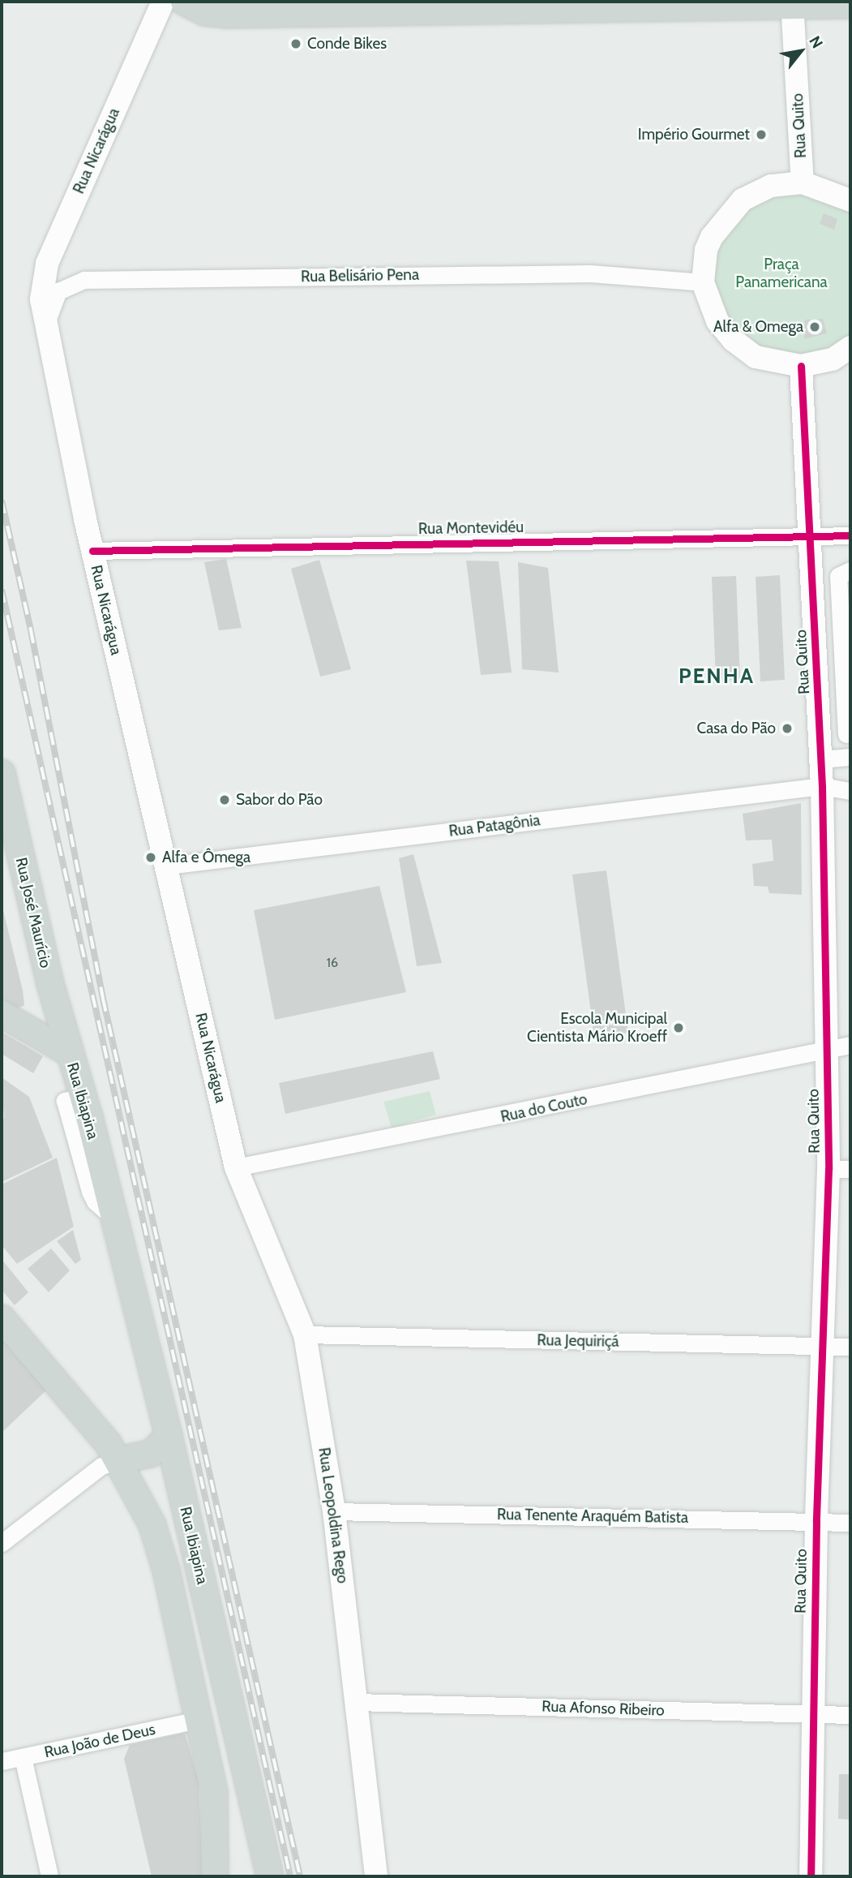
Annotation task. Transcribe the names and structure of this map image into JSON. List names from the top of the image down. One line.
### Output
{"streets":{"main road":["Rua José Maurício","Rua Ibiapina"],"street":["Rua Quito","Rua Nicarágua","Rua Belisário Pena","Rua Montevidéu","Rua Patagônia","Rua do Couto","Rua Jequiriçá","Rua Leopoldina Rego","Rua Tenente Araquém Batista","Rua Afonso Ribeiro","Rua João de Deus"]},"crossings":[["Rua Quito","Rua Montevidéu"],["Rua Quito","Rua Patagônia"],["Rua Quito","Rua do Couto"],["Rua Quito","Rua Jequiriçá"],["Rua Quito","Rua Tenente Araquém Batista"],["Rua Quito","Rua Afonso Ribeiro"],["Rua Nicarágua","Rua Belisário Pena"],["Rua Nicarágua","Rua Montevidéu"],["Rua Nicarágua","Rua Patagônia"],["Rua Nicarágua","Rua do Couto"],["Rua Nicarágua","Rua Leopoldina Rego"],["Rua José Maurício","Rua Ibiapina"],["Rua Ibiapina","Rua João de Deus"],["Rua do Couto","Rua Leopoldina Rego"],["Rua Jequiriçá","Rua Leopoldina Rego"],["Rua Leopoldina Rego","Rua Tenente Araquém Batista"],["Rua Leopoldina Rego","Rua Afonso Ribeiro"]],"districts":["PENHA"],"parks":["Praça Panamericana"],"places":["Conde Bikes","Império Gourmet","Alfa & Omega","Casa do Pão","Sabor do Pão","Alfa e Ômega","Escola Municipal Cientista Mário Kroeff"],"house_numbers":["16"],"north":"top right"}
